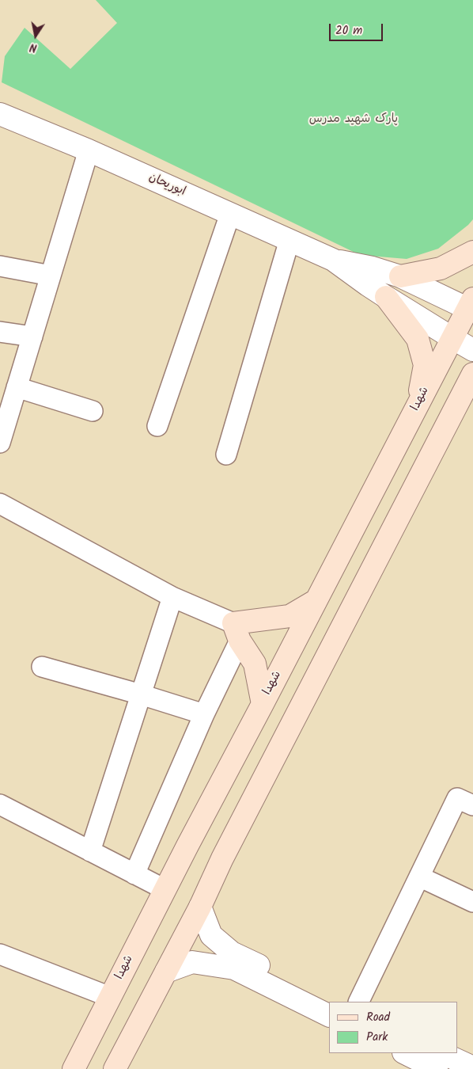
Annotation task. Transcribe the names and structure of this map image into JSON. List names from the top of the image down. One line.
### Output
{"streets":{"main road":["شهدا"],"street":["ابوریحان"]},"parks":["پارک شهید مدرس"],"legend":["Road","Park"],"scale_bar":"20 m","north":"bottom"}
